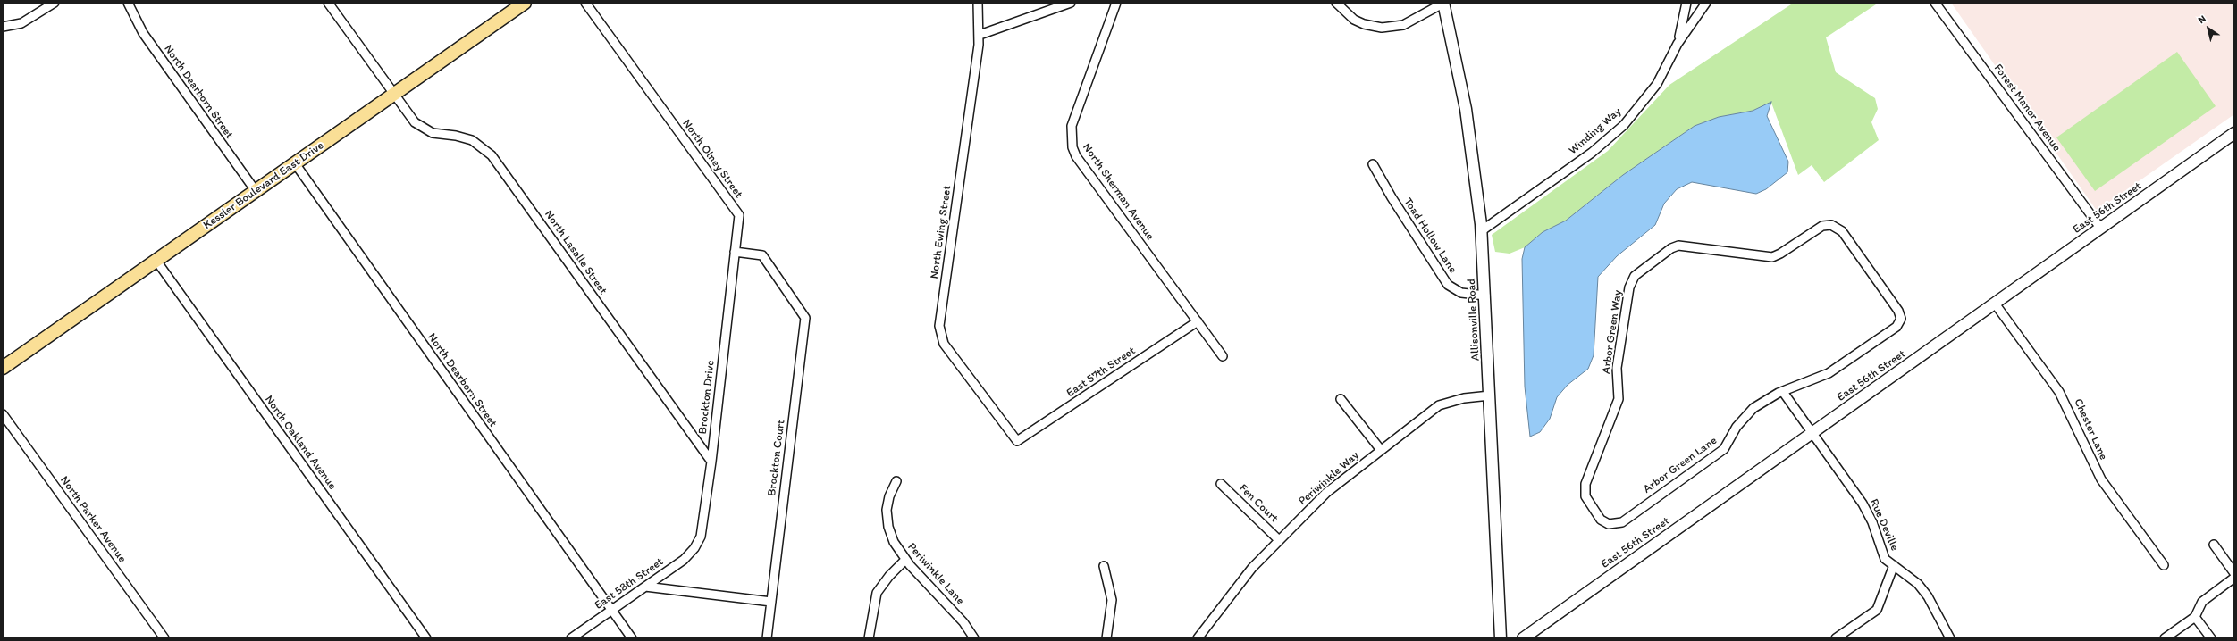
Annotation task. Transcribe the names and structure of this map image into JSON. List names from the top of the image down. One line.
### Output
{"streets":{"main road":["Kessler Boulevard East Drive"],"street":["North Dearborn Street","Forest Manor Avenue","Winding Way","North Olney Street","North Sherman Avenue","East 56th Street","North Ewing Street","Toad Hollow Lane","North Lasalle Street","Allisonville Road","Arbor Green Way","East 57th Street","Brockton Drive","Chester Lane","North Oakland Avenue","Brockton Court","Arbor Green Lane","Periwinkle Way","Fen Court","North Parker Avenue","Rue Deville","Periwinkle Lane","East 58th Street"]},"crossings":[["North Dearborn Street","Kessler Boulevard East Drive"],["North Dearborn Street","East 58th Street"],["Forest Manor Avenue","East 56th Street"],["Winding Way","Allisonville Road"],["North Olney Street","Brockton Drive"],["North Olney Street","Brockton Court"],["Kessler Boulevard East Drive","North Lasalle Street"],["Kessler Boulevard East Drive","North Oakland Avenue"],["North Sherman Avenue","East 57th Street"],["East 56th Street","Chester Lane"],["East 56th Street","Rue Deville"],["North Ewing Street","East 57th Street"],["Toad Hollow Lane","Allisonville Road"],["North Lasalle Street","Brockton Drive"],["Allisonville Road","Periwinkle Way"],["Arbor Green Way","Arbor Green Lane"],["Brockton Drive","Brockton Court"],["Brockton Drive","East 58th Street"],["Arbor Green Lane","Rue Deville"],["Periwinkle Way","Fen Court"]],"north":"top left"}
